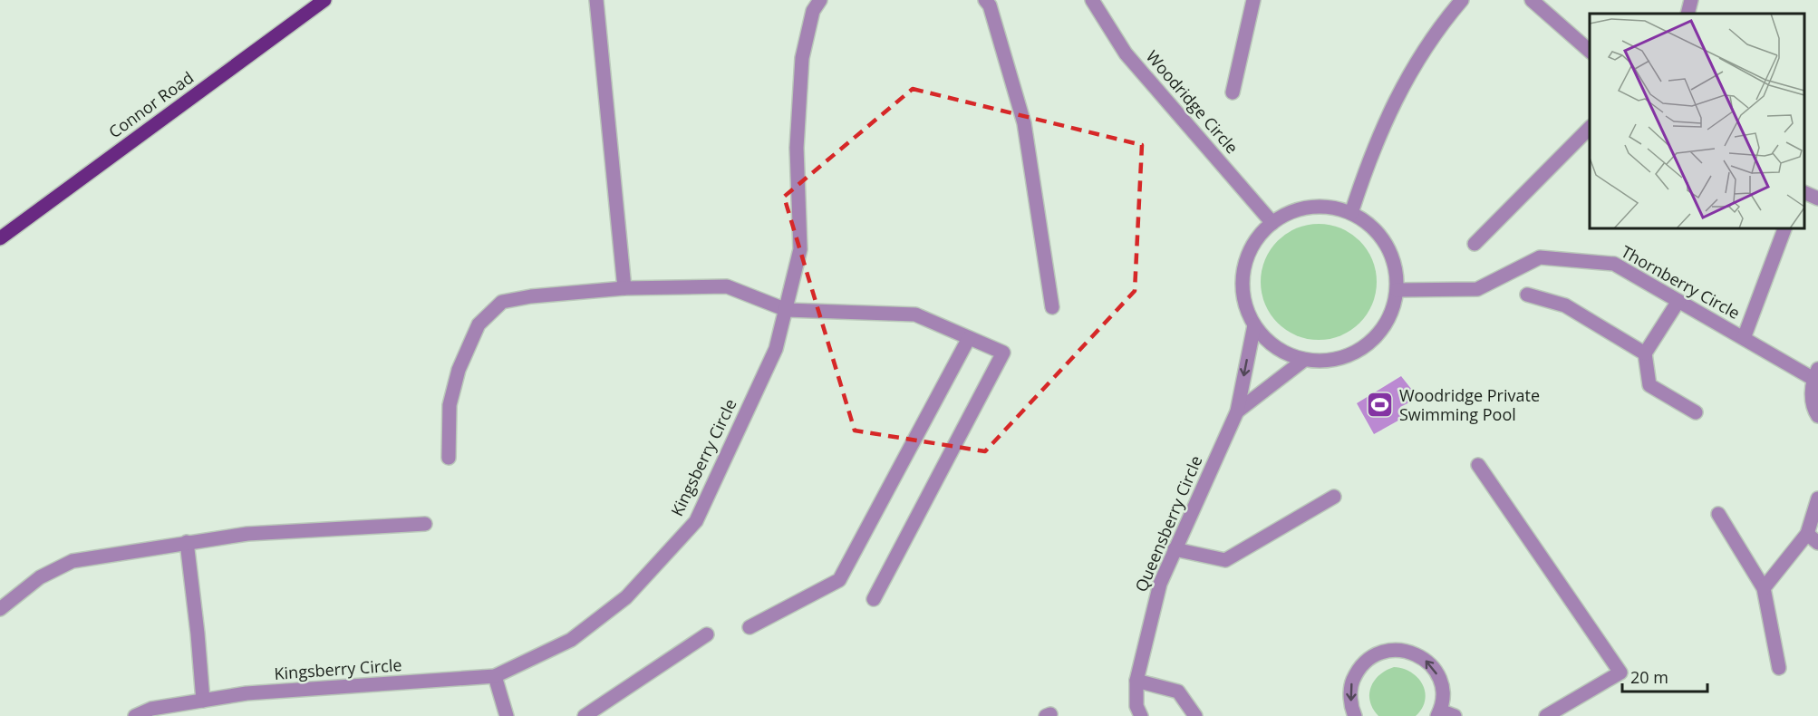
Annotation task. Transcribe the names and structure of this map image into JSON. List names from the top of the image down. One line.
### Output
{"streets":{"main road":["Connor Road"],"street":["Woodridge Circle","Thornberry Circle","Kingsberry Circle","Queensberry Circle"]},"crossings":[["Woodridge Circle","Thornberry Circle"],["Woodridge Circle","Queensberry Circle"],["Thornberry Circle","Queensberry Circle"]],"places":{"sports":["Woodridge Private Swimming Pool"]},"scale_bar":"20 m"}
